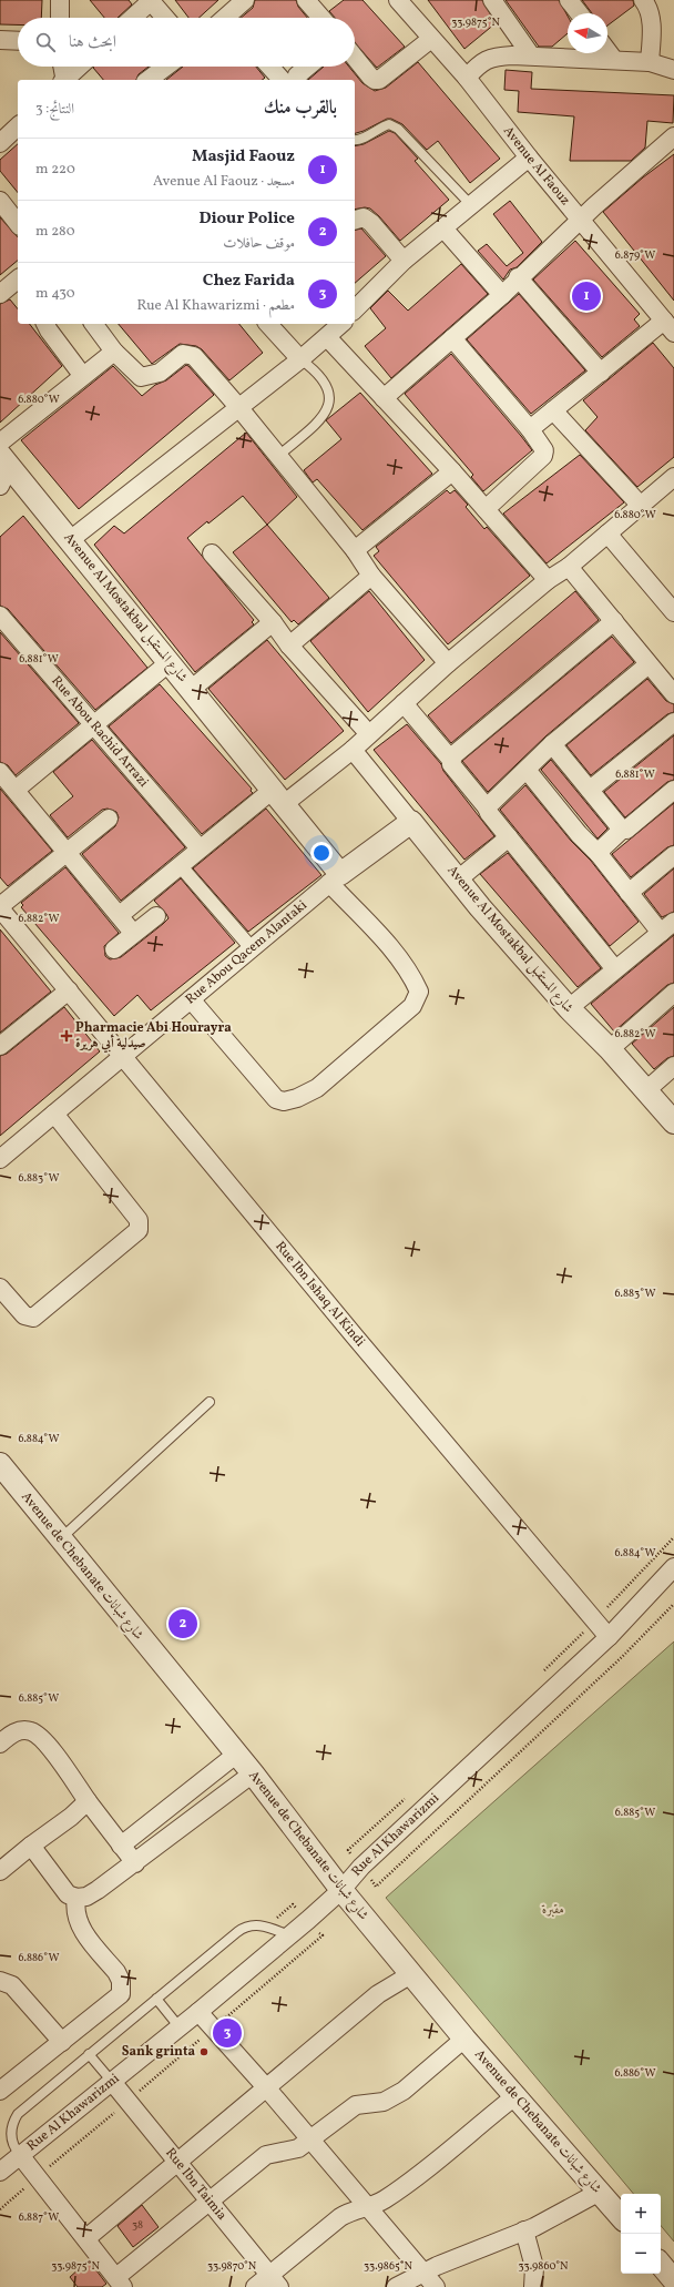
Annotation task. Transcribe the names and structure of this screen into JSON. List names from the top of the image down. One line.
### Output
{"streets":{"street":["Avenue Al Faouz","Avenue Al Mostakbal شارع المستقبل","Rue Abou Rachid Arrazi","Rue Abou Qacem Alantaki","Rue Ibn Ishaq Al Kindi","Avenue de Chebanate شارع شبانات","Rue Al Khawarizmi","Rue Ibn Taimia"]},"crossings":[["Avenue Al Mostakbal شارع المستقبل","Rue Abou Qacem Alantaki"],["Rue Abou Qacem Alantaki","Rue Ibn Ishaq Al Kindi"],["Rue Ibn Ishaq Al Kindi","Rue Al Khawarizmi"],["Avenue de Chebanate شارع شبانات","Rue Al Khawarizmi"],["Rue Al Khawarizmi","Rue Ibn Taimia"]],"parks":["مقبرة"],"places":{"health":["Pharmacie Abi Hourayra صيدلية أبي هريرة"],"other":["Sank grinta"]},"house_numbers":["38"],"north":"left","page":{"search":"ابحث هنا","heading":["بالقرب منك","النتائج: 3"],"list":[{"mark":"1","name":"Masjid Faouz","note":"مسجد · Avenue Al Faouz","value":"220 m"},{"mark":"2","name":"Diour Police","note":"موقف حافلات","value":"280 m"},{"mark":"3","name":"Chez Farida","note":"مطعم · Rue Al Khawarizmi","value":"430 m"}],"pins":["1","2","3"],"map_buttons":["+","−"]},"coordinates":["33.9875°N","6.879°W","6.880°W","6.881°W","6.882°W","6.883°W","6.884°W","6.885°W","6.886°W","6.887°W","33.9870°N","33.9865°N","33.9860°N"]}
